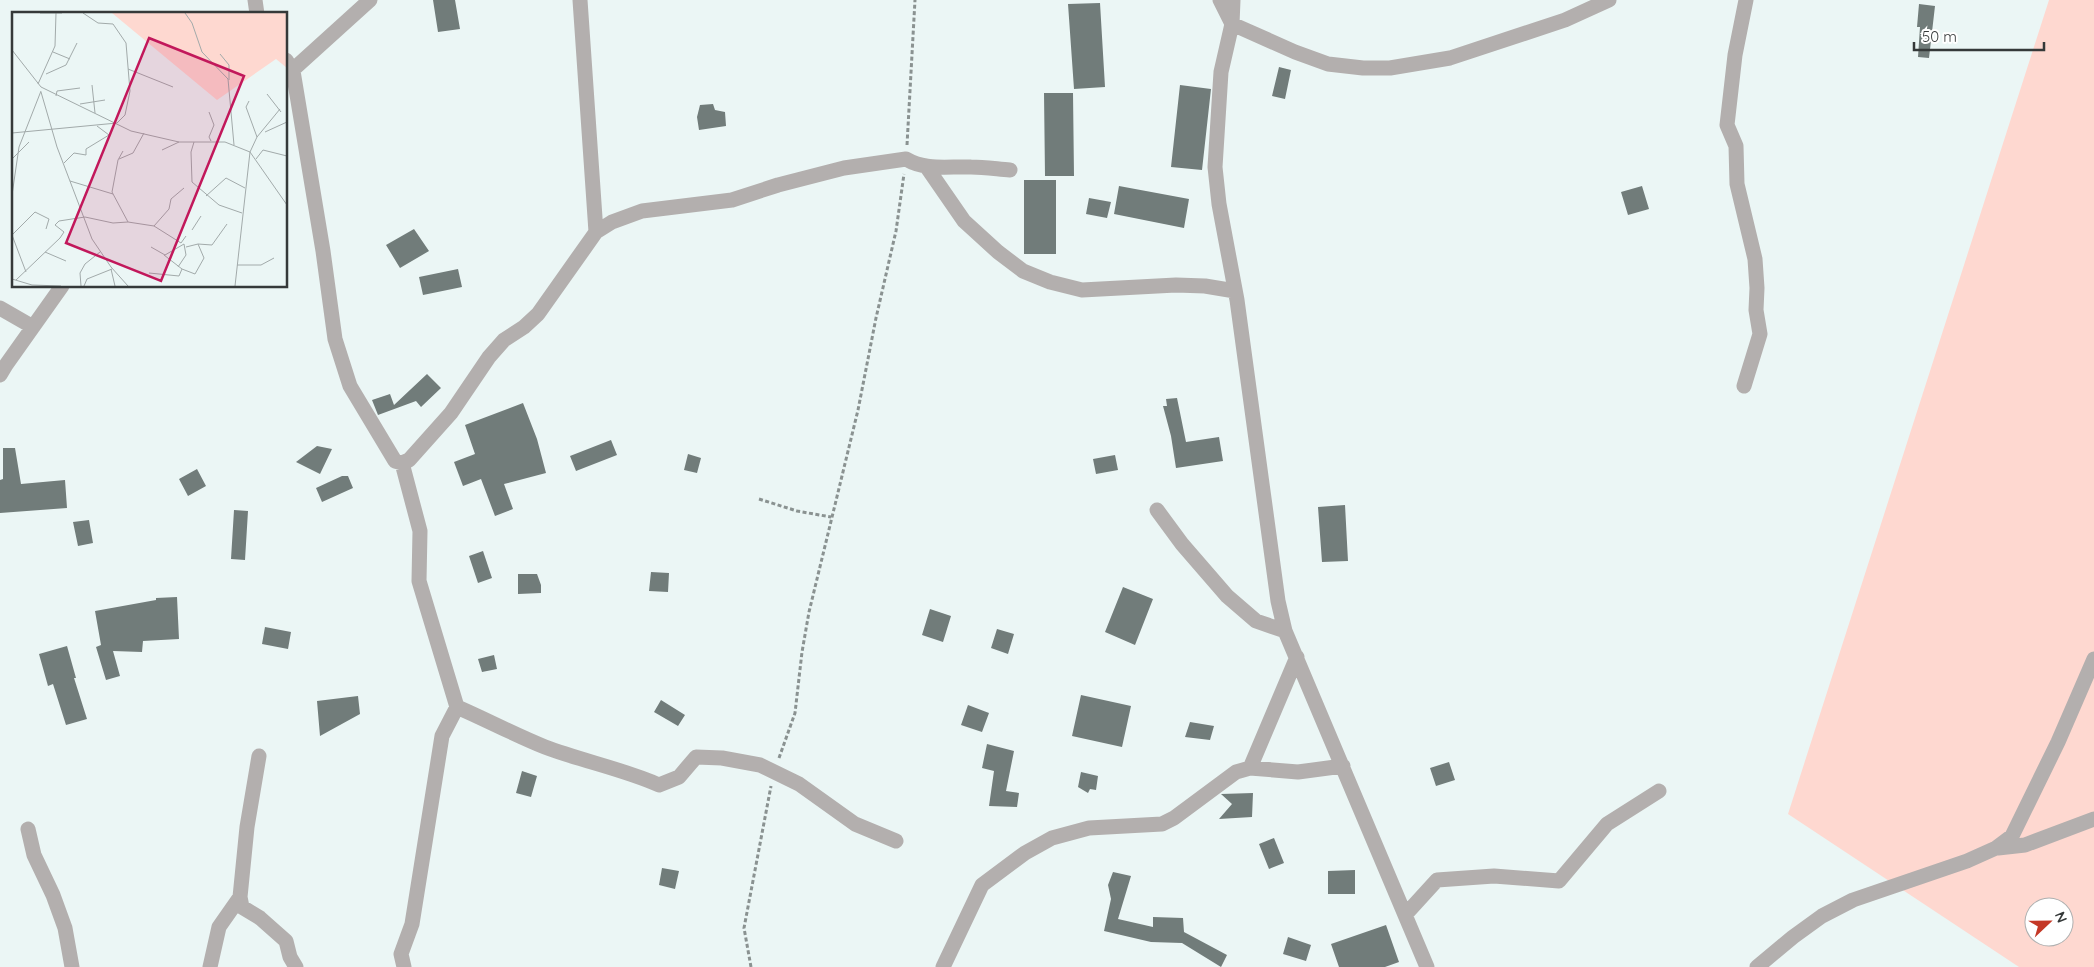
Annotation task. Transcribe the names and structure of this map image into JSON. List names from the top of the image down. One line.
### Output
{"scale_bar":"50 m","north":"right"}
